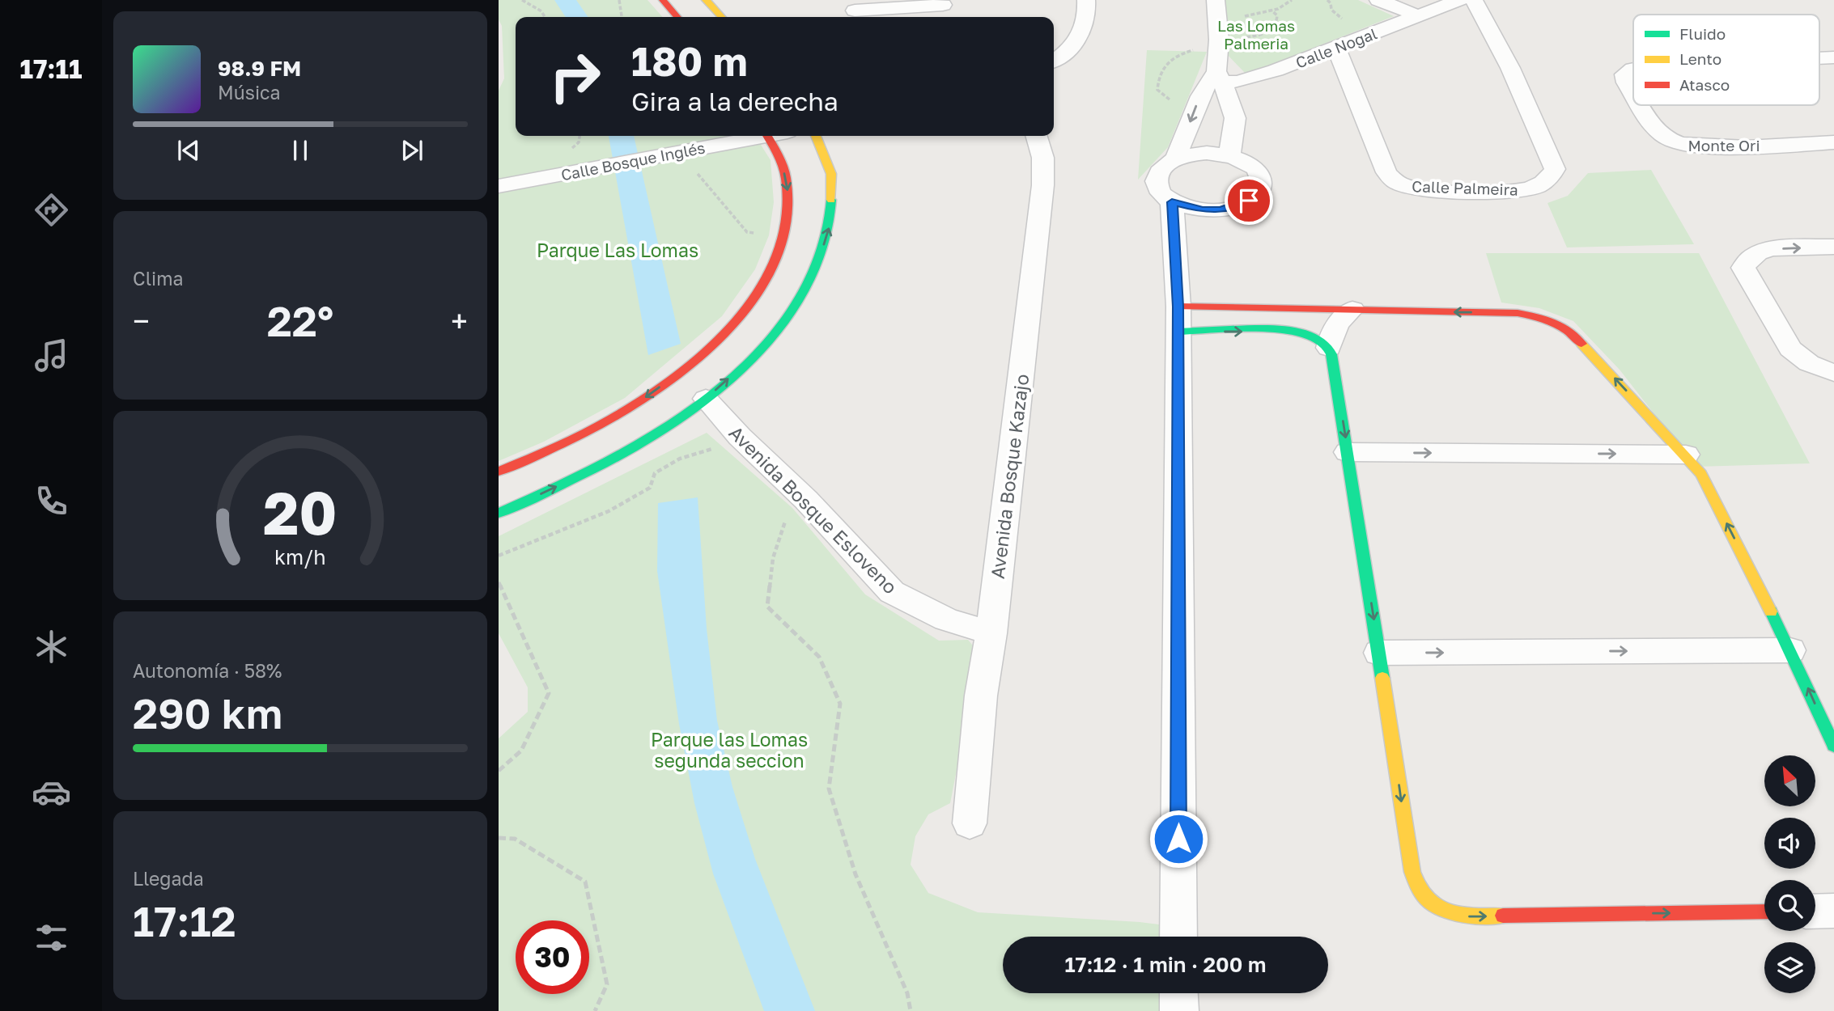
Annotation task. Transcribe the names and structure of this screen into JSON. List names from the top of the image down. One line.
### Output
{"streets":{"street":["Calle Nogal","Monte Ori","Calle Bosque Inglés","Calle Palmeira","Avenida Bosque Kazajo","Avenida Bosque Esloveno"]},"crossings":[["Calle Nogal","Calle Palmeira"],["Avenida Bosque Kazajo","Avenida Bosque Esloveno"]],"parks":["Las Lomas Palmeria","Parque Las Lomas","Parque las Lomas segunda seccion"],"legend":["Fluido","Lento","Atasco"],"north":"top left","page":{"tabs":"17:11","turn":["180 m","Gira a la derecha"],"song":["98.9 FM","Música"],"tile":["Clima",["Autonomía · 58%","290 km"],["Llegada","17:12"]],"heat":["−","22°","+"],"limit":"30","trip":"17:12 · 1 min · 200 m","gauge":["20","km/h"]}}
